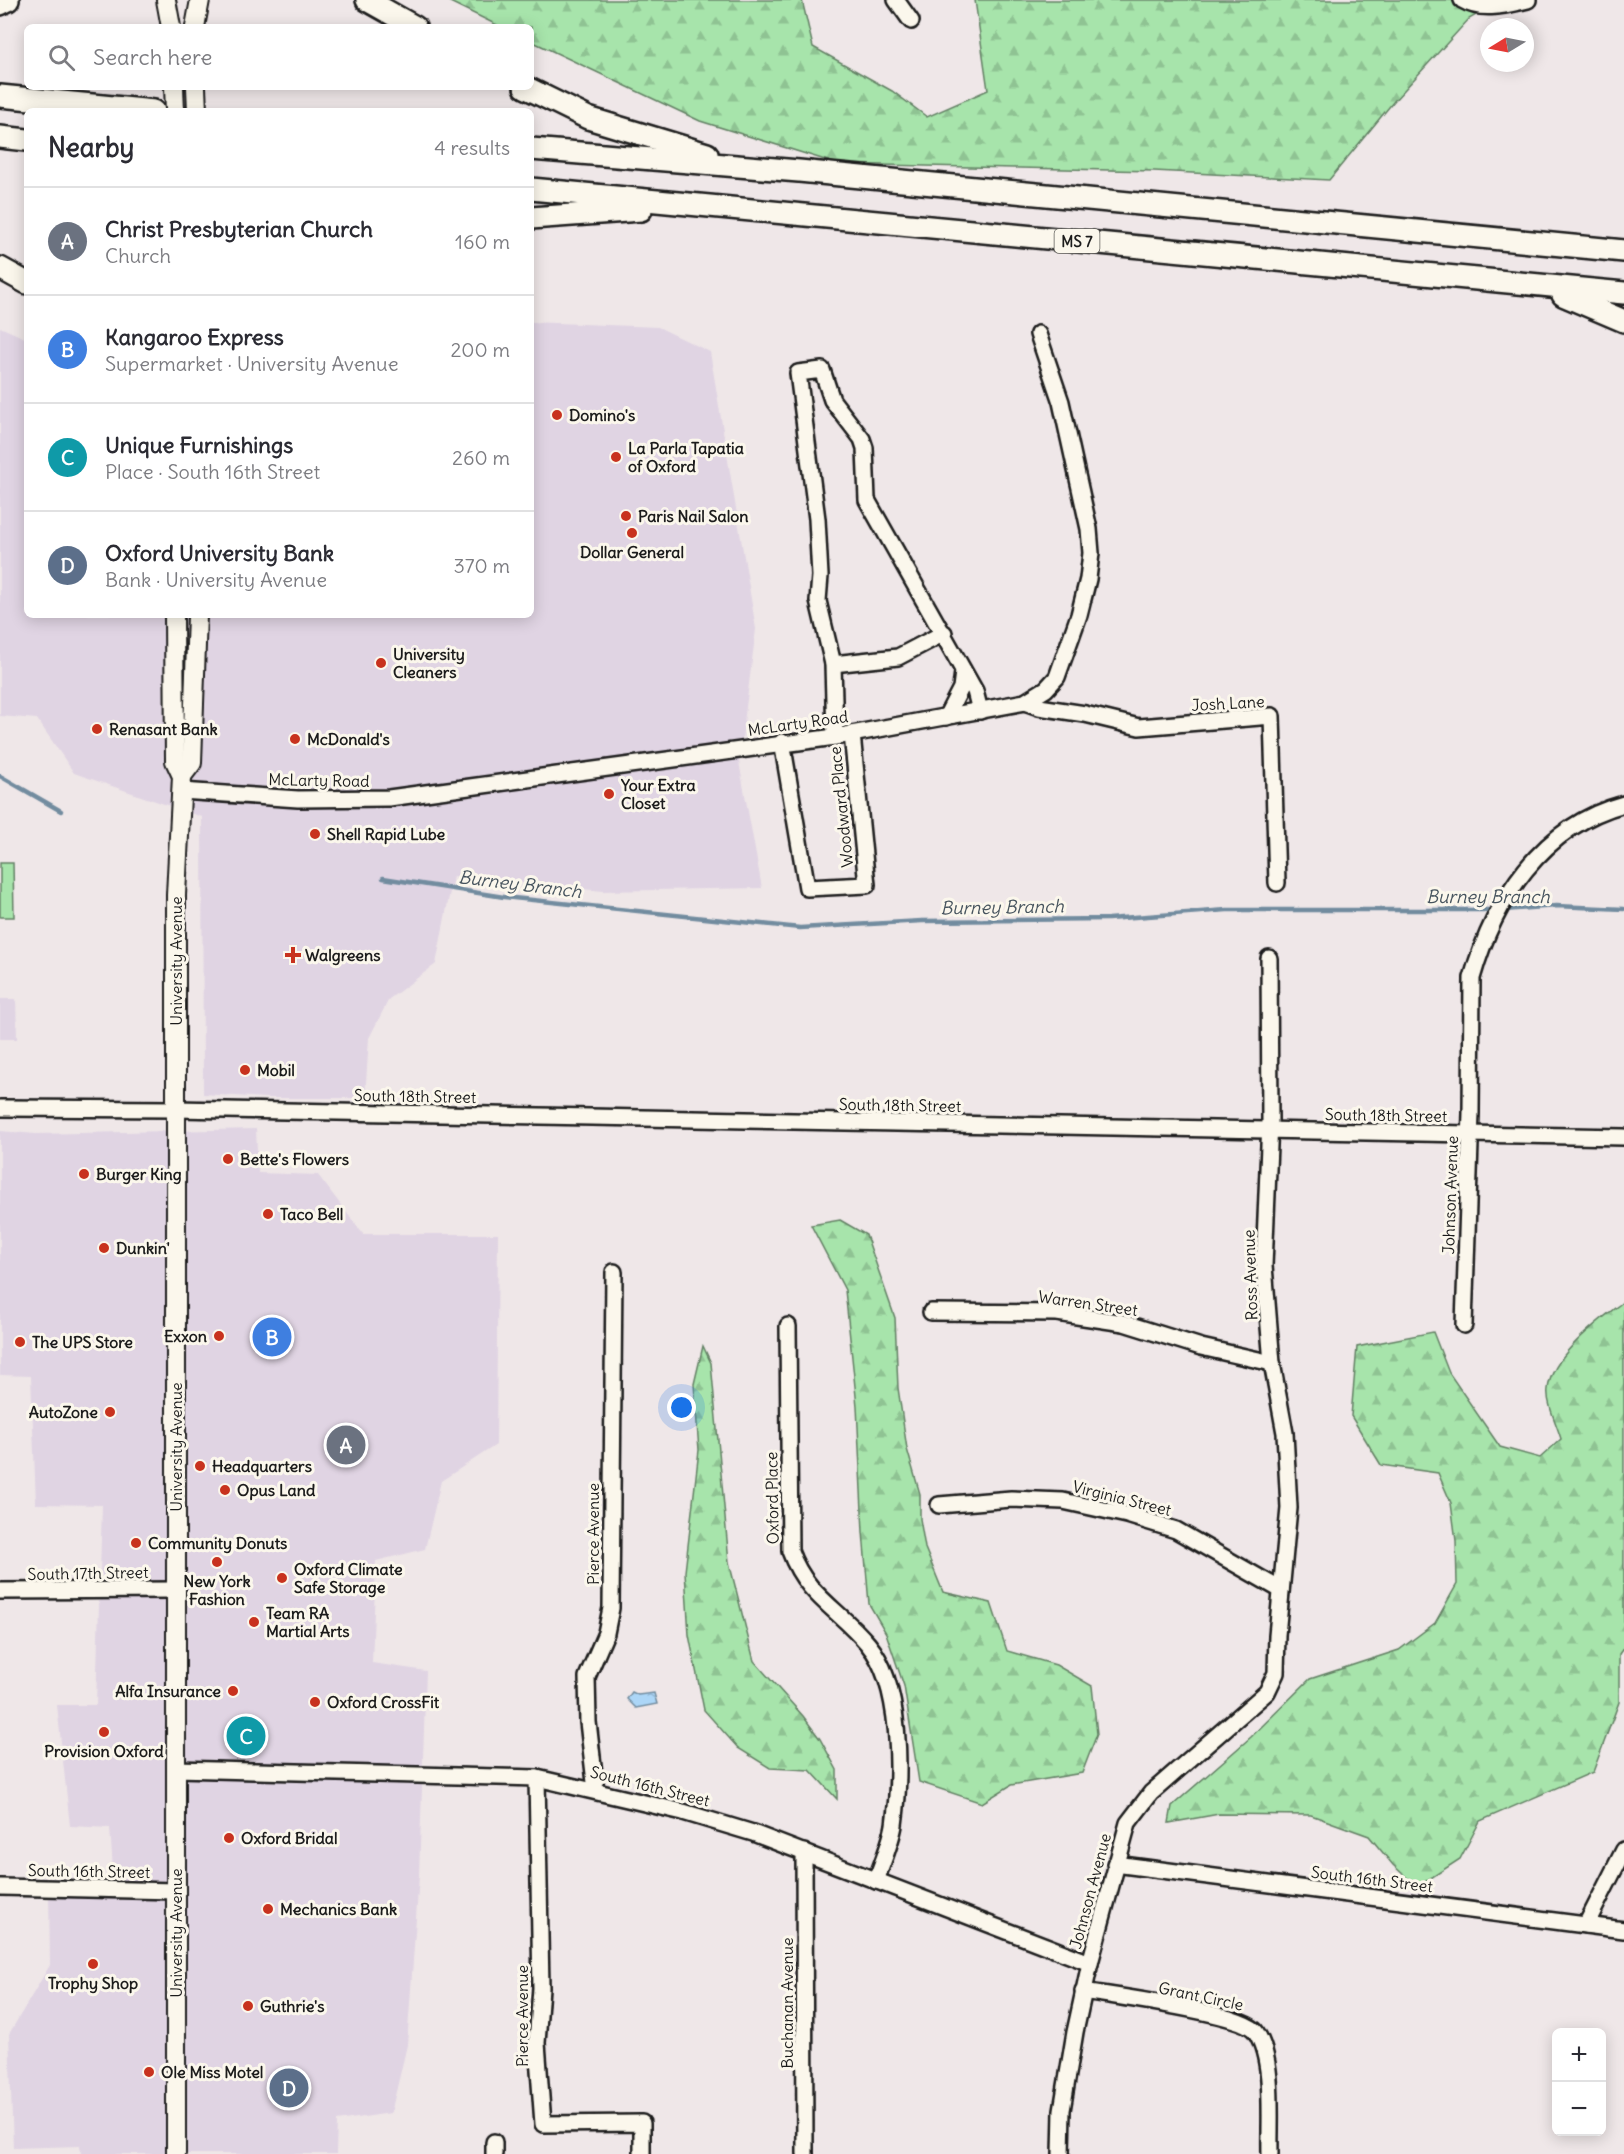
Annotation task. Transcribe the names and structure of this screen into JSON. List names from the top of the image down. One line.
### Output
{"streets":{"highway":["MS 7"],"main road":["University Avenue"],"street":["Josh Lane","McLarty Road","Woodward Place","South 18th Street","Johnson Avenue","Ross Avenue","Warren Street","Oxford Place","Virginia Street","Pierce Avenue","South 17th Street","South 16th Street","Grant Circle","Buchanan Avenue"]},"crossings":[["Josh Lane","McLarty Road"],["McLarty Road","Woodward Place"],["McLarty Road","University Avenue"],["University Avenue","South 18th Street"],["University Avenue","South 17th Street"],["University Avenue","South 16th Street"],["South 18th Street","Johnson Avenue"],["South 18th Street","Ross Avenue"],["Johnson Avenue","Ross Avenue"],["Johnson Avenue","Virginia Street"],["Johnson Avenue","South 16th Street"],["Johnson Avenue","Grant Circle"],["Ross Avenue","Warren Street"],["Ross Avenue","Virginia Street"],["Oxford Place","South 16th Street"],["Pierce Avenue","South 16th Street"],["South 16th Street","Buchanan Avenue"]],"water":["Burney Branch"],"places":{"other":["Domino's","La Parla Tapatia of Oxford","Paris Nail Salon","Dollar General","University Cleaners","Renasant Bank","McDonald's","Your Extra Closet","Shell Rapid Lube","Mobil","Bette's Flowers","Burger King","Taco Bell","Dunkin'","Exxon","The UPS Store","AutoZone","Headquarters","Opus Land","Community Donuts","New York Fashion","Oxford Climate Safe Storage","Team RA Martial Arts","Alfa Insurance","Oxford CrossFit","Provision Oxford","Oxford Bridal","Mechanics Bank","Trophy Shop","Guthrie's","Ole Miss Motel"],"health":["Walgreens"]},"north":"left","page":{"search":"Search here","heading":["Nearby","4 results"],"list":[{"mark":"A","name":"Christ Presbyterian Church","note":"Church","value":"160 m"},{"mark":"B","name":"Kangaroo Express","note":"Supermarket · University Avenue","value":"200 m"},{"mark":"C","name":"Unique Furnishings","note":"Place · South 16th Street","value":"260 m"},{"mark":"D","name":"Oxford University Bank","note":"Bank · University Avenue","value":"370 m"}],"pins":["B","A","C","D"],"map_buttons":["+","−"]}}
